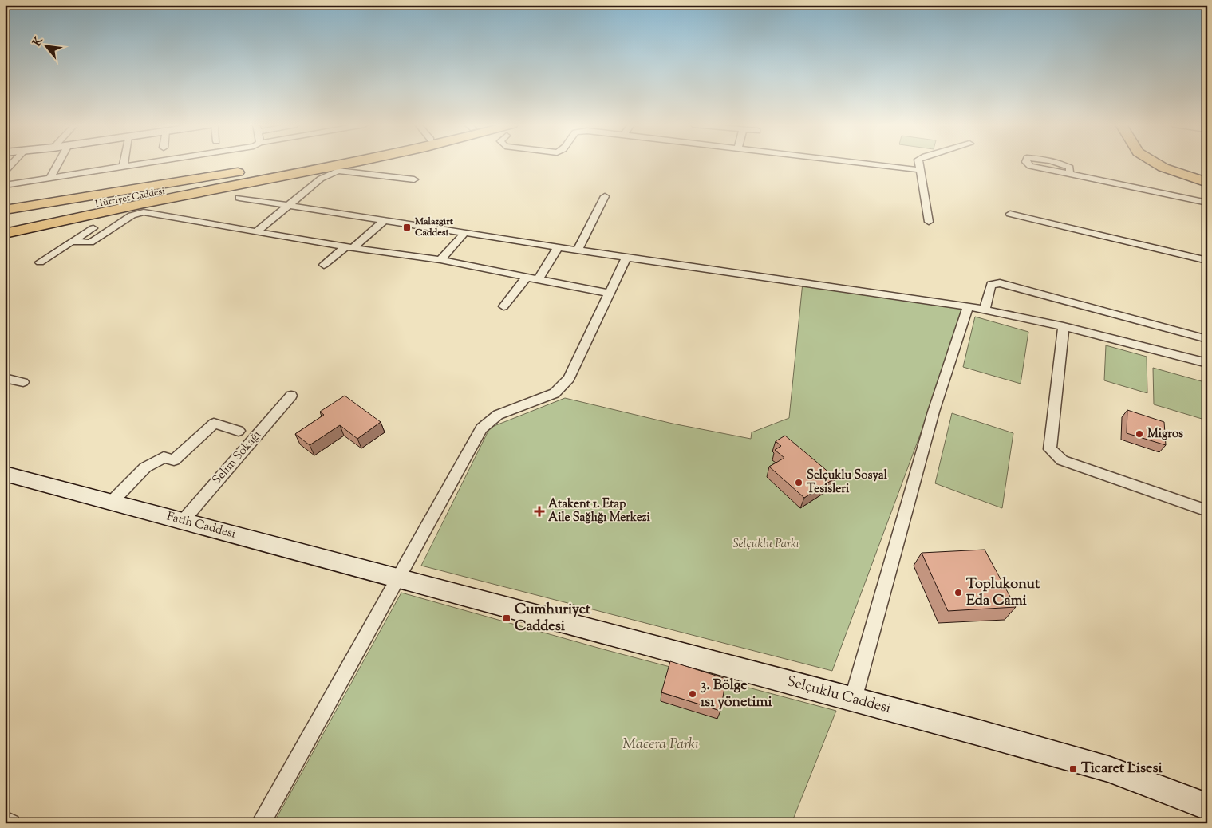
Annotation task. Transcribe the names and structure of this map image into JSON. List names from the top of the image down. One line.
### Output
{"streets":{"main road":["Hürriyet Caddesi"],"street":["Selim Sokağı","Fatih Caddesi","Selçuklu Caddesi"]},"crossings":[["Selim Sokağı","Fatih Caddesi"],["Fatih Caddesi","Selçuklu Caddesi"]],"parks":["Selçuklu Parkı","Macera Parkı"],"places":{"transit":["Malazgirt Caddesi","Cumhuriyet Caddesi","Ticaret Lisesi"],"other":["Migros","Selçuklu Sosyal Tesisleri","Toplukonut Eda Cami","3. Bölge ısı yönetimi"],"health":["Atakent 1. Etap Aile Sağlığı Merkezi"]},"north":"top left"}
